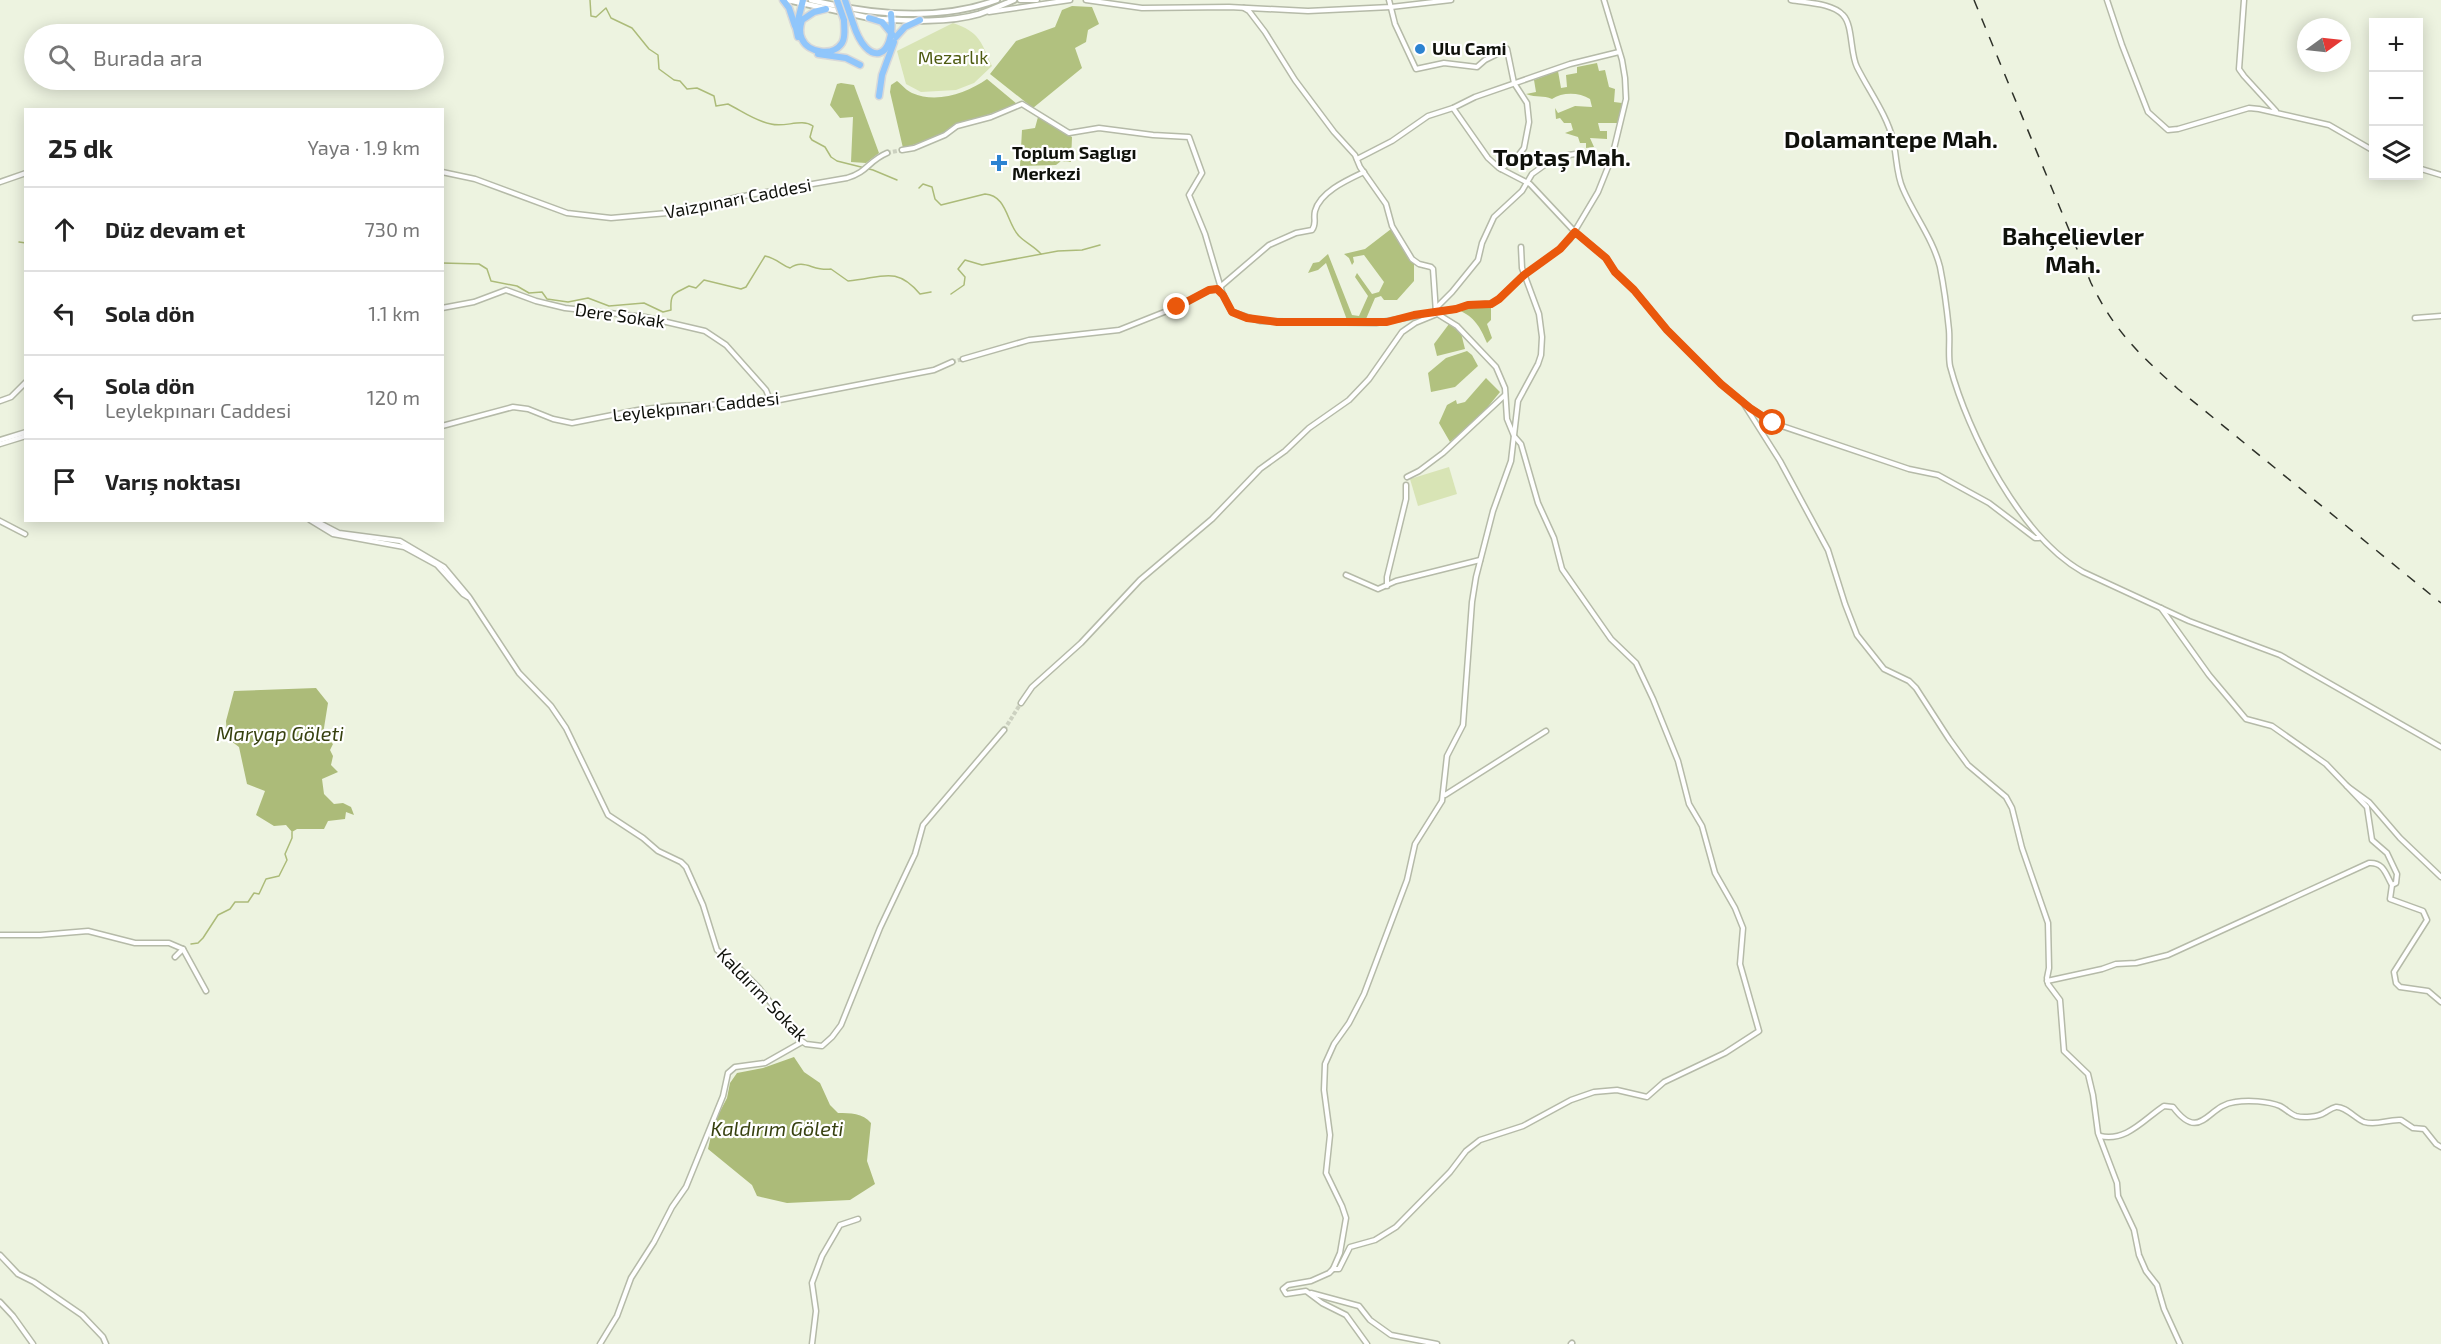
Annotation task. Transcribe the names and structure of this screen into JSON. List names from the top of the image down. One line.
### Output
{"streets":{"street":["Vaizpınarı Caddesi","Dere Sokak","Leylekpınarı Caddesi","Kaldırım Sokak"]},"crossings":[["Dere Sokak","Leylekpınarı Caddesi"]],"districts":["Dolamantepe Mah.","Toptaş Mah.","Bahçelievler Mah."],"water":["Maryap Göleti","Kaldırım Göleti"],"parks":["Mezarlık"],"places":{"other":["Ulu Cami"],"health":["Toplum Saglıgı Merkezi"]},"north":"right","page":{"map_buttons":["+","−"],"search":"Burada ara","heading":["25 dk","Yaya · 1.9 km"],"list":[["Düz devam et","730 m"],["Sola dön","1.1 km"],["Sola dön","Leylekpınarı Caddesi","120 m"],"Varış noktası"]}}
